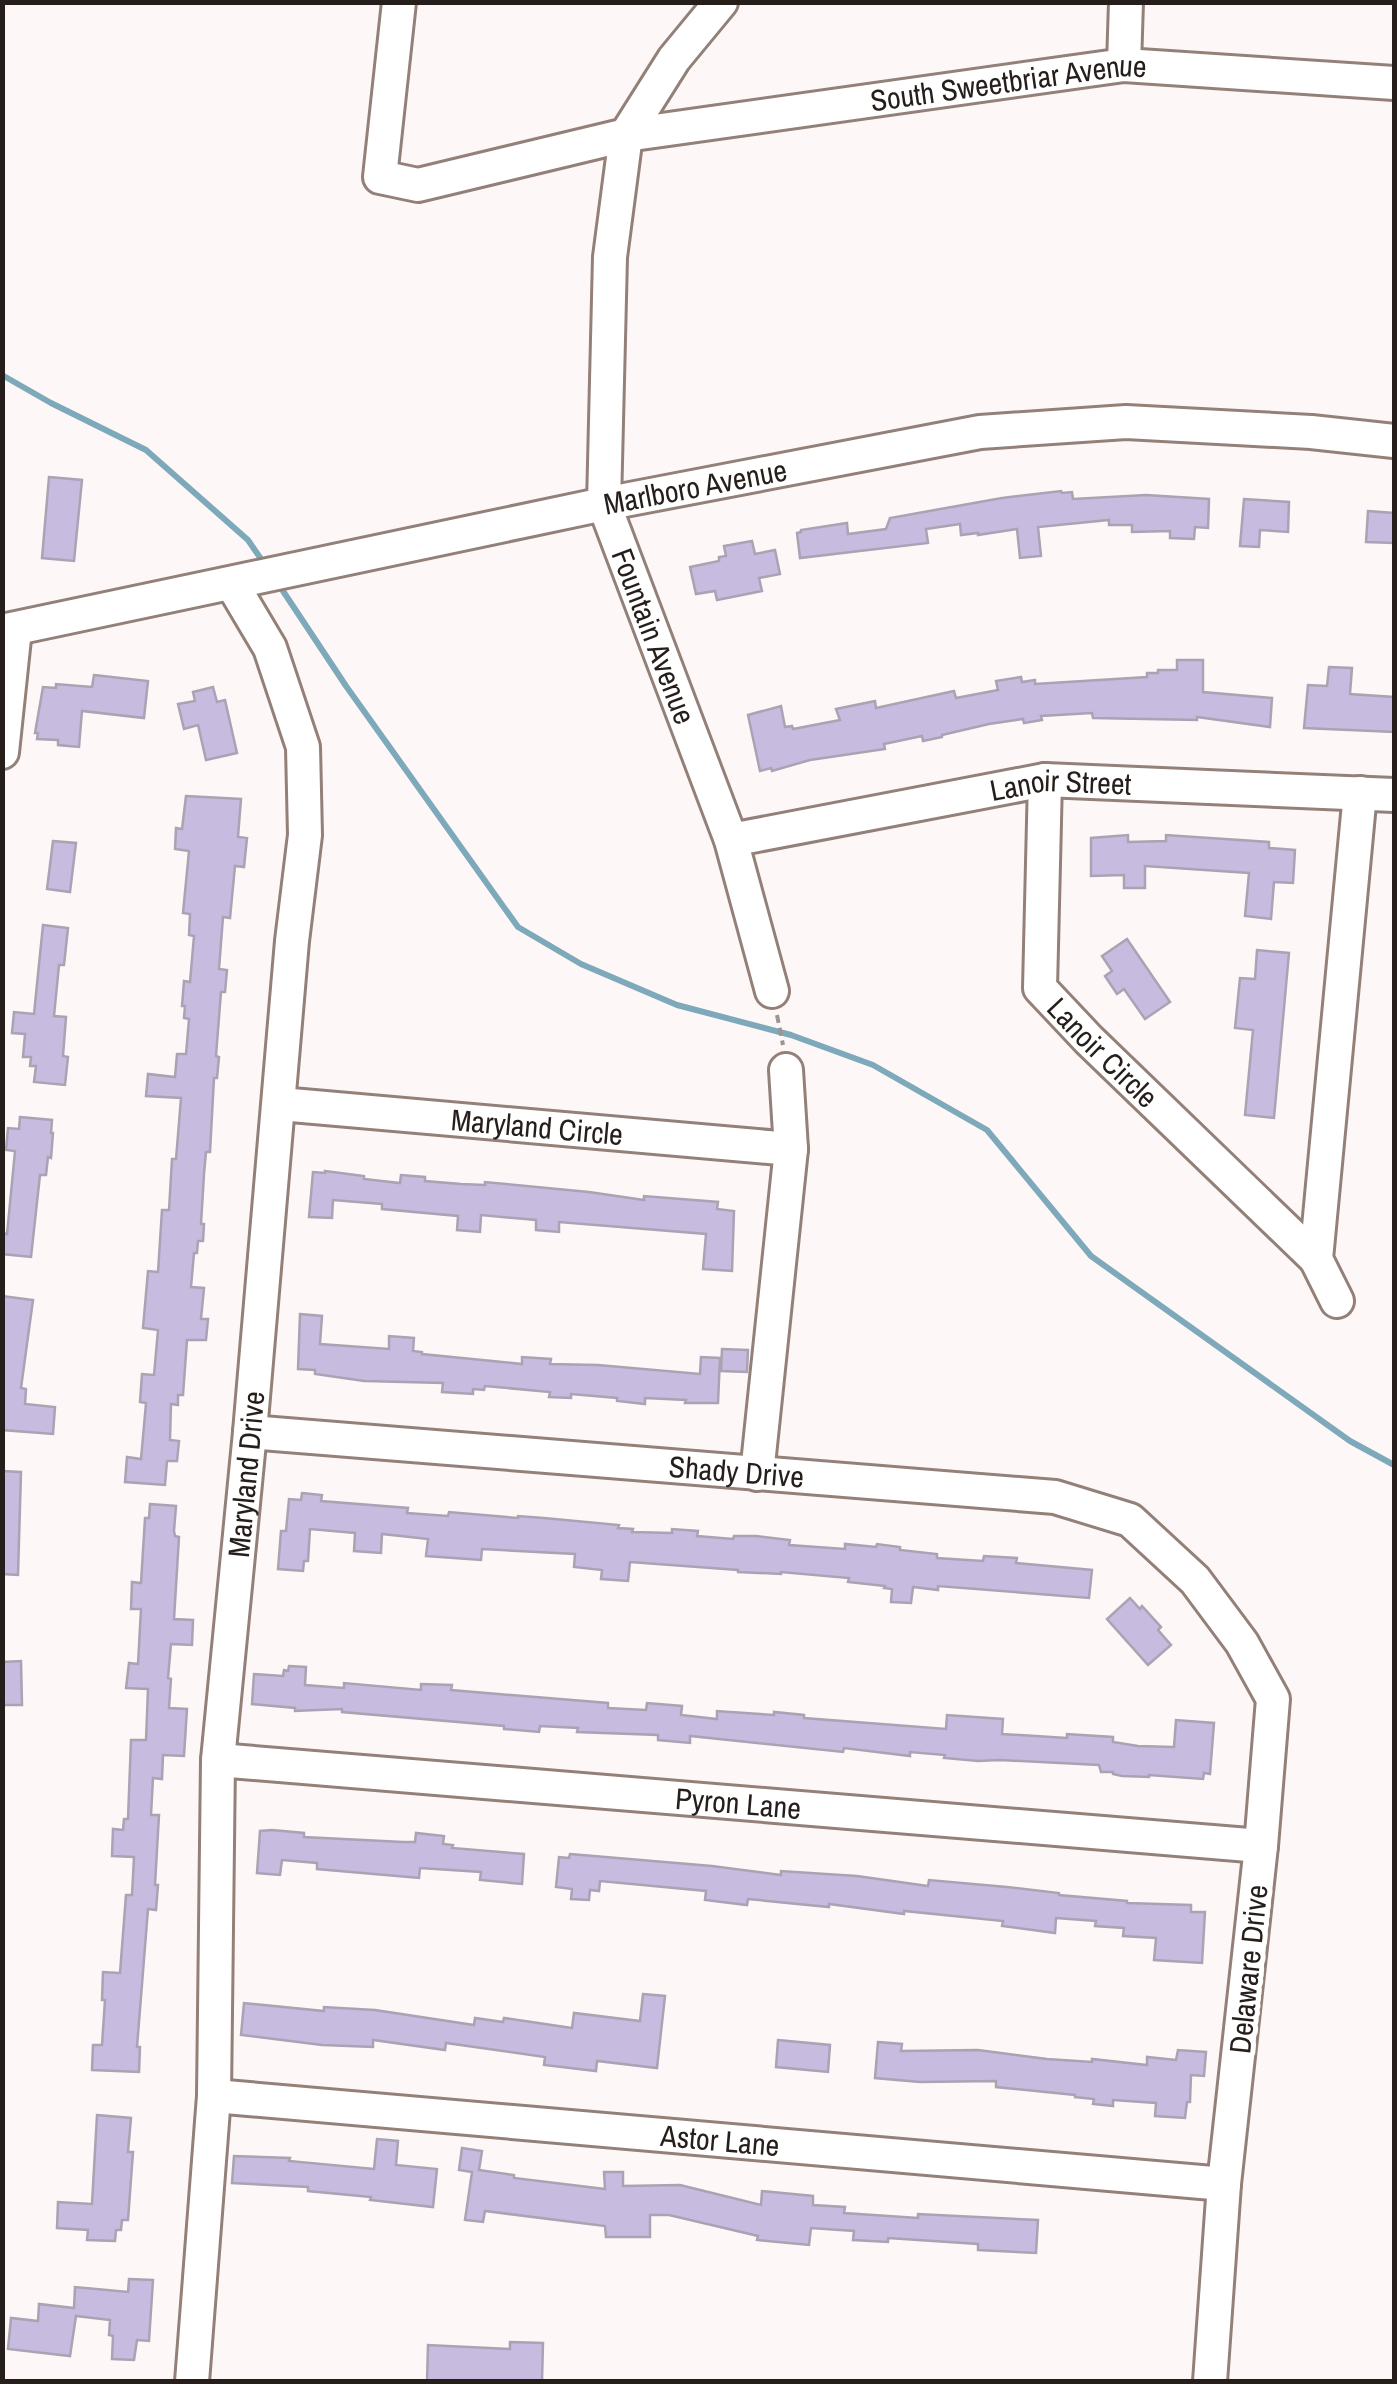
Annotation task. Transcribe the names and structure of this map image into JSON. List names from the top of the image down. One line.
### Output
{"streets":{"street":["South Sweetbriar Avenue","Marlboro Avenue","Fountain Avenue","Lanoir Street","Lanoir Circle","Maryland Circle","Shady Drive","Maryland Drive","Pyron Lane","Delaware Drive","Astor Lane"]},"crossings":[["South Sweetbriar Avenue","Fountain Avenue"],["Marlboro Avenue","Fountain Avenue"],["Marlboro Avenue","Maryland Drive"],["Fountain Avenue","Lanoir Street"],["Lanoir Street","Lanoir Circle"],["Maryland Circle","Maryland Drive"],["Shady Drive","Maryland Drive"],["Shady Drive","Delaware Drive"],["Maryland Drive","Pyron Lane"],["Maryland Drive","Astor Lane"],["Pyron Lane","Delaware Drive"],["Delaware Drive","Astor Lane"]]}
